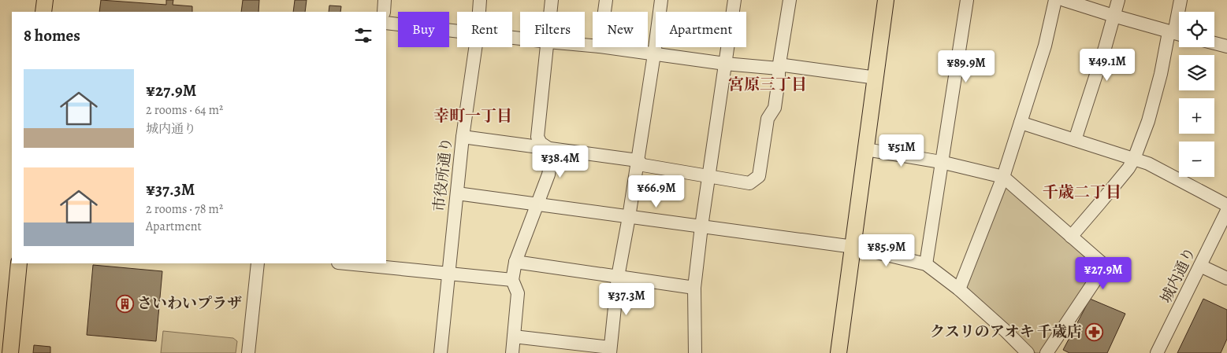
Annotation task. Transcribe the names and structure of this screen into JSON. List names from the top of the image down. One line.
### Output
{"streets":{"street":["市役所通り","城内通り"]},"districts":["宮原三丁目","幸町一丁目","千歳二丁目"],"places":{"building":["さいわいプラザ"],"pharmacy":["クスリのアオキ 千歳店"]},"page":{"map_buttons":["+","−"],"chip":["Buy","Rent","Filters","New","Apartment"],"heading":"8 homes","price":["¥49.1M","¥89.9M","¥51M","¥38.4M","¥66.9M","¥85.9M","¥27.9M","¥37.3M"],"list":[{"name":"¥27.9M","note":"2 rooms · 64 m² · 城内通り"},{"name":"¥37.3M","note":"2 rooms · 78 m² · Apartment"}]}}
